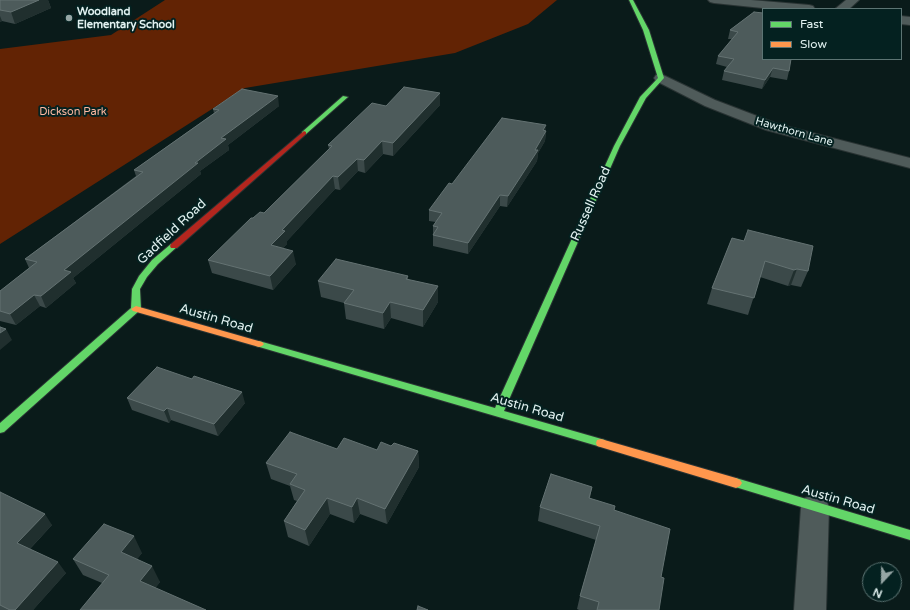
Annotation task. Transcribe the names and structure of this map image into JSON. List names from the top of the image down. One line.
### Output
{"streets":{"street":["Hawthorn Lane","Russell Road","Gadfield Road","Austin Road"]},"crossings":[["Hawthorn Lane","Russell Road"],["Russell Road","Austin Road"],["Gadfield Road","Austin Road"]],"parks":["Dickson Park"],"places":["Woodland Elementary School"],"legend":["Fast","Slow"],"north":"bottom"}
